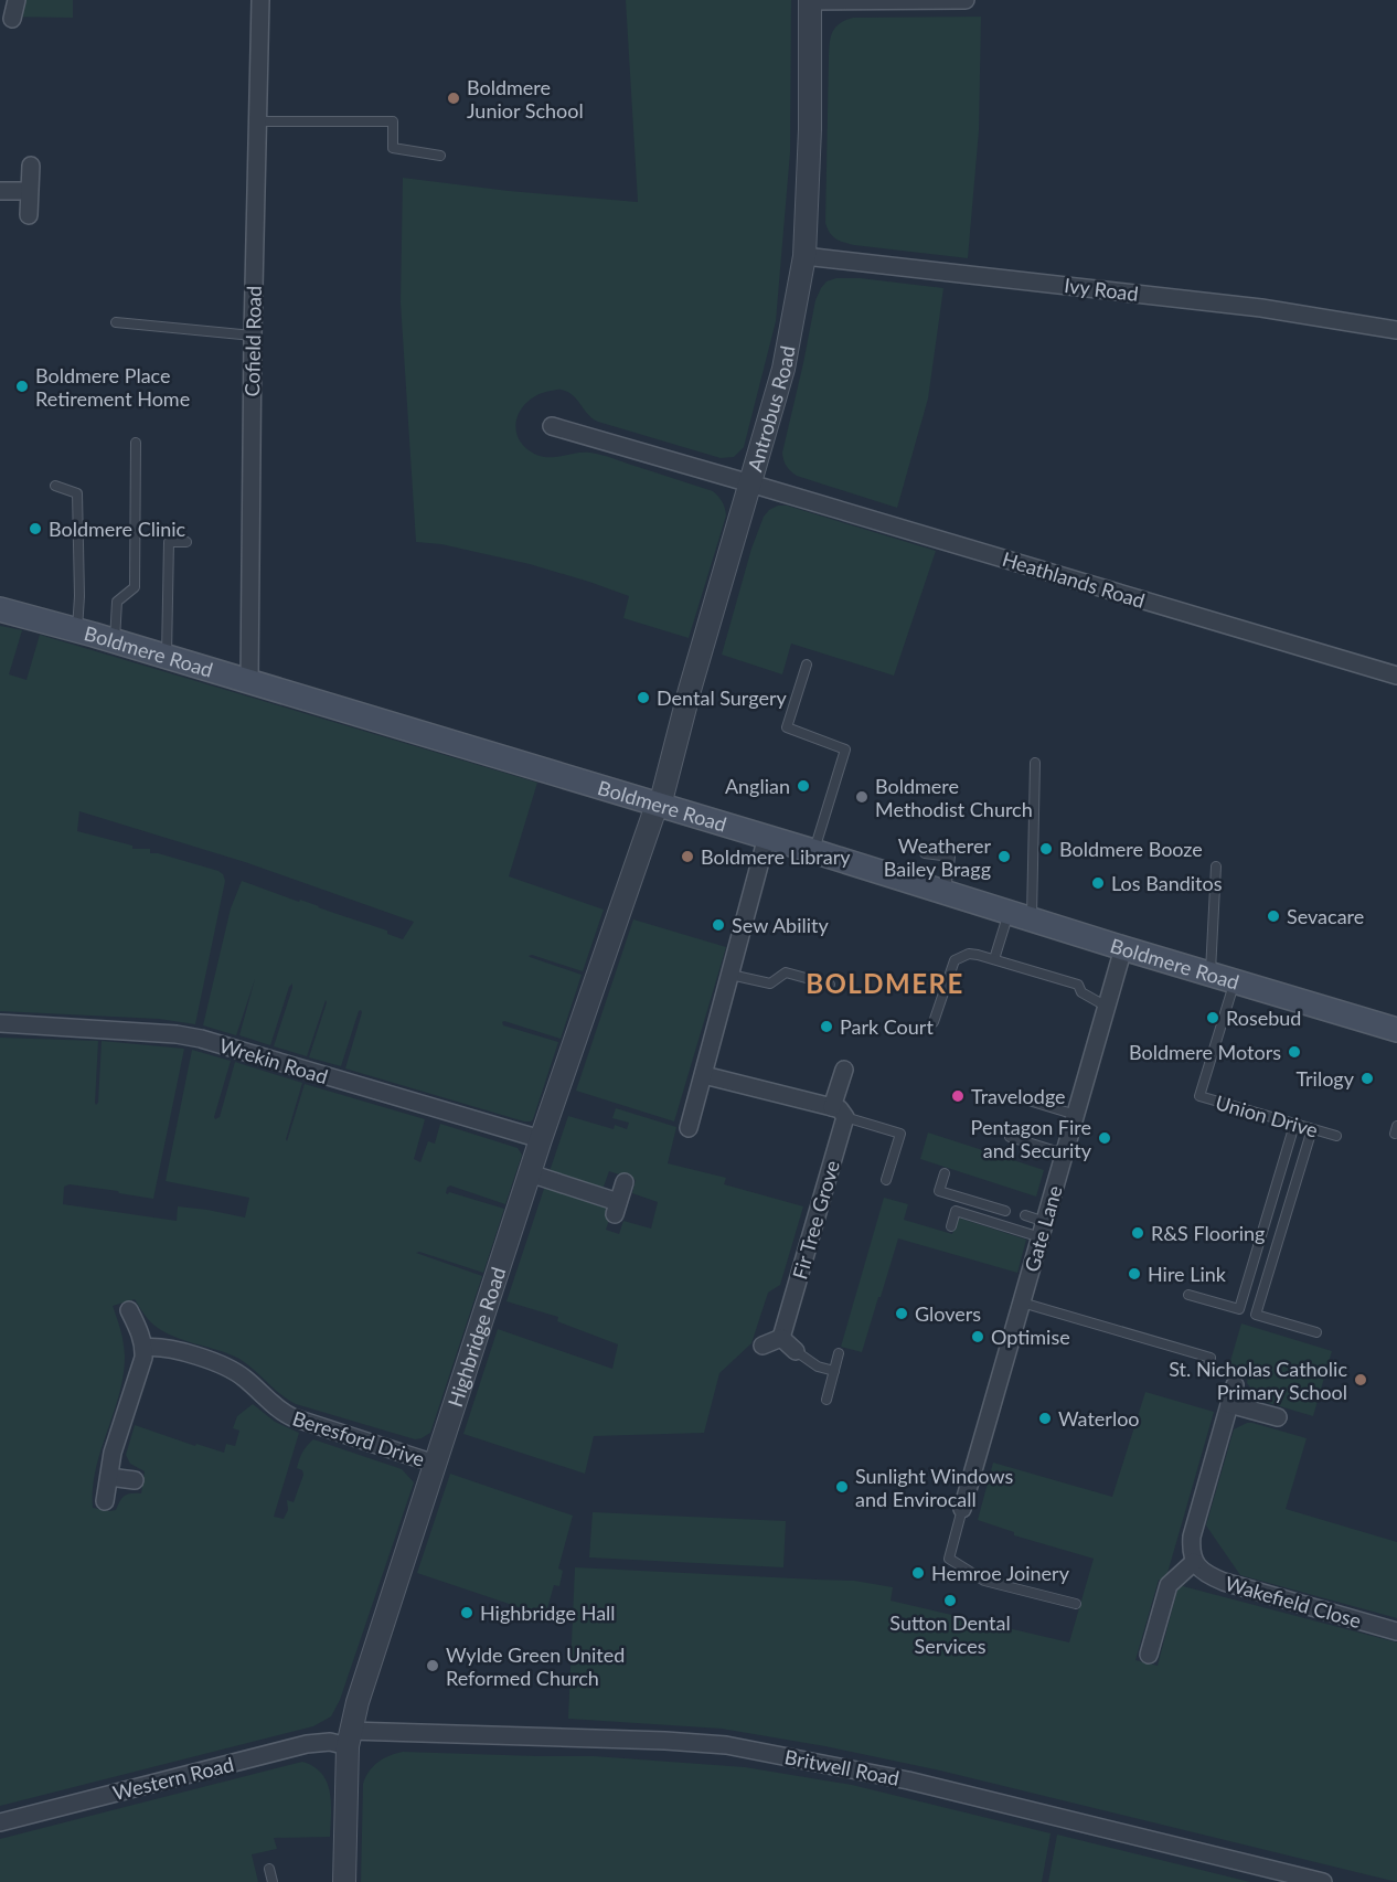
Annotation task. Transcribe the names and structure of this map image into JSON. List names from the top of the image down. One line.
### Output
{"streets":{"main road":["Boldmere Road"],"street":["Ivy Road","Cofield Road","Antrobus Road","Heathlands Road","Wrekin Road","Fir Tree Grove","Gate Lane","Highbridge Road","Beresford Drive","Wakefield Close","Britwell Road","Western Road"],"lane":["Union Drive"]},"crossings":[["Ivy Road","Antrobus Road"],["Cofield Road","Boldmere Road"],["Antrobus Road","Heathlands Road"],["Antrobus Road","Boldmere Road"],["Antrobus Road","Highbridge Road"],["Boldmere Road","Union Drive"],["Boldmere Road","Gate Lane"],["Boldmere Road","Highbridge Road"],["Wrekin Road","Highbridge Road"],["Highbridge Road","Beresford Drive"],["Highbridge Road","Britwell Road"],["Highbridge Road","Western Road"],["Britwell Road","Western Road"]],"districts":["BOLDMERE"],"places":["Boldmere Junior School","Boldmere Place Retirement Home","Boldmere Clinic","Dental Surgery","Anglian","Boldmere Methodist Church","Boldmere Booze","Boldmere Library","Weatherer Bailey Bragg","Los Banditos","Sevacare","Sew Ability","Rosebud","Park Court","Boldmere Motors","Trilogy","Travelodge","Pentagon Fire and Security","R&S Flooring","Hire Link","Glovers","Optimise","St. Nicholas Catholic Primary School","Waterloo","Sunlight Windows and Envirocall","Hemroe Joinery","Sutton Dental Services","Highbridge Hall","Wylde Green United Reformed Church"]}
